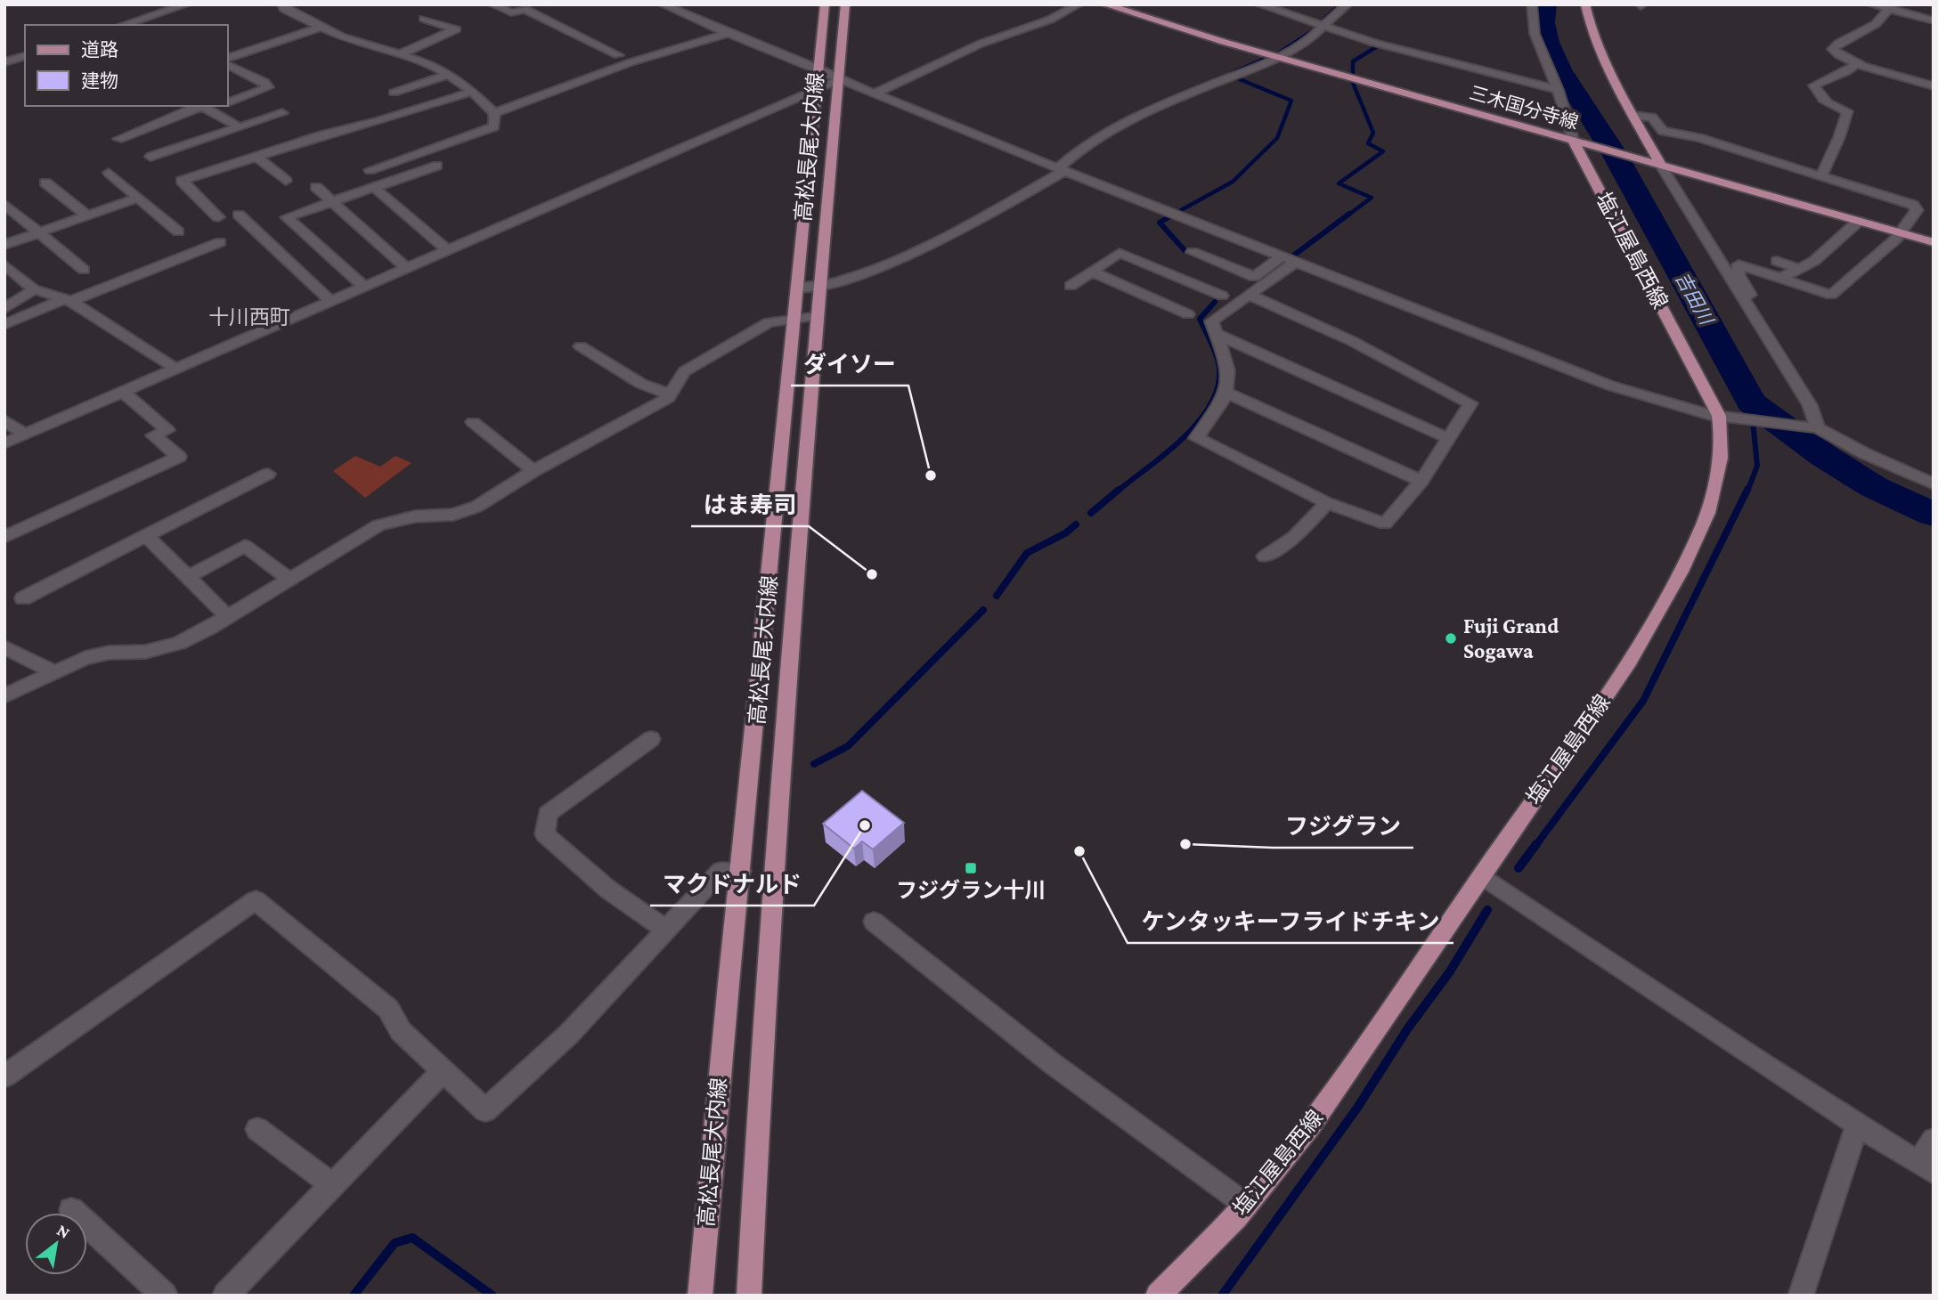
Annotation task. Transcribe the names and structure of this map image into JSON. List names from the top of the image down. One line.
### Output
{"streets":{"main road":["三木国分寺線","高松長尾大内線","塩江屋島西線"]},"crossings":[["三木国分寺線","塩江屋島西線"]],"districts":["十川西町"],"water":["吉田川"],"places":{"other":["ダイソー","はま寿司","Fuji Grand Sogawa","マクドナルド","フジグラン","ケンタッキーフライドチキン"],"transit":["フジグラン十川"]},"legend":["道路","建物"],"north":"top right"}
